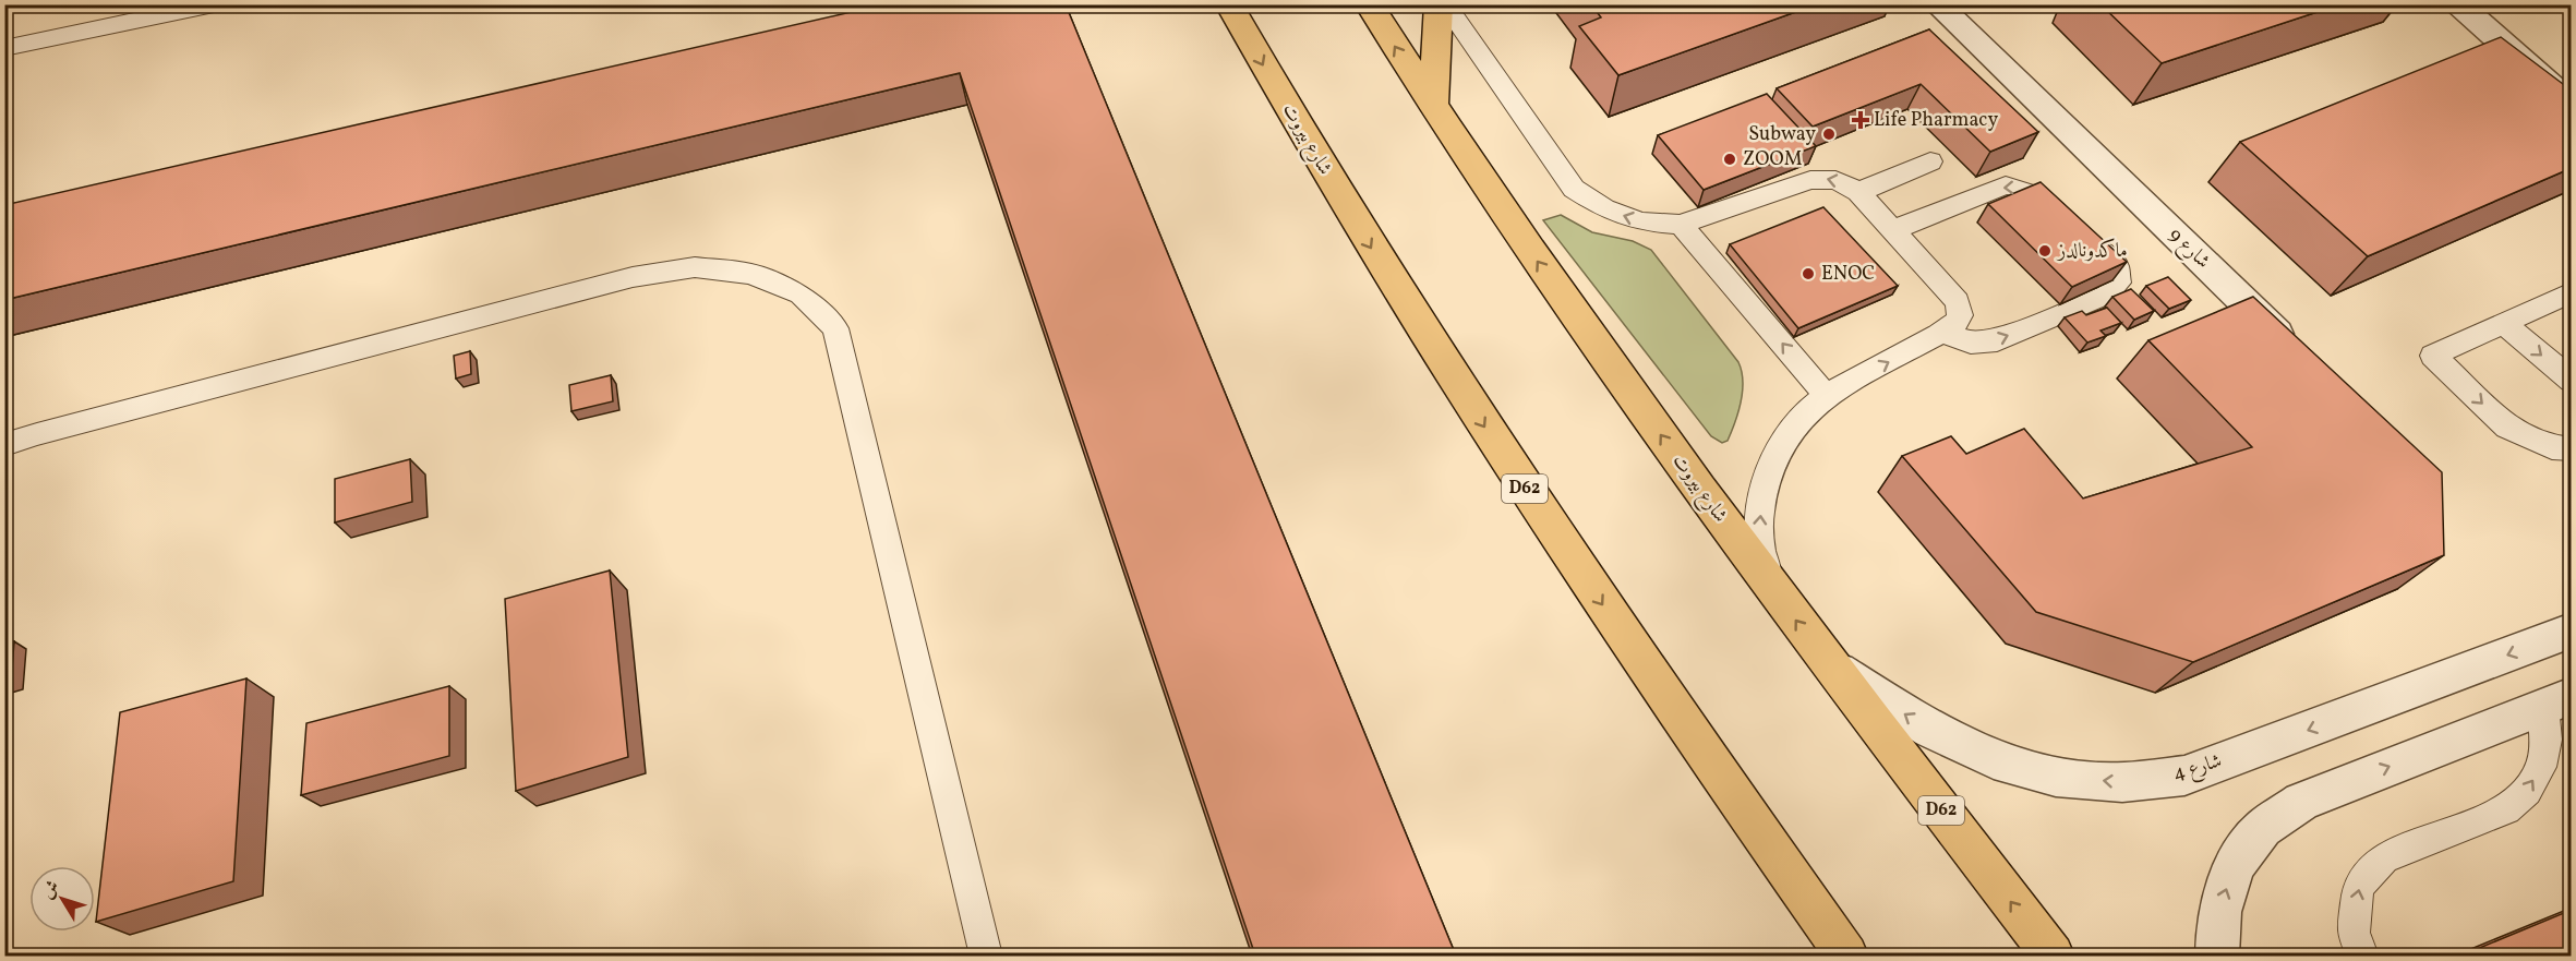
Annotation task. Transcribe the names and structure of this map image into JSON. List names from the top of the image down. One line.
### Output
{"streets":{"main road":["شارع بيروت","D62"],"street":["شارع 9","شارع 4"]},"crossings":[["شارع بيروت","شارع 4"]],"one_way":["شارع 4"],"places":{"health":["Life Pharmacy"],"other":["Subway","ZOOM","ماكدونالدز","ENOC"]},"north":"top left"}
